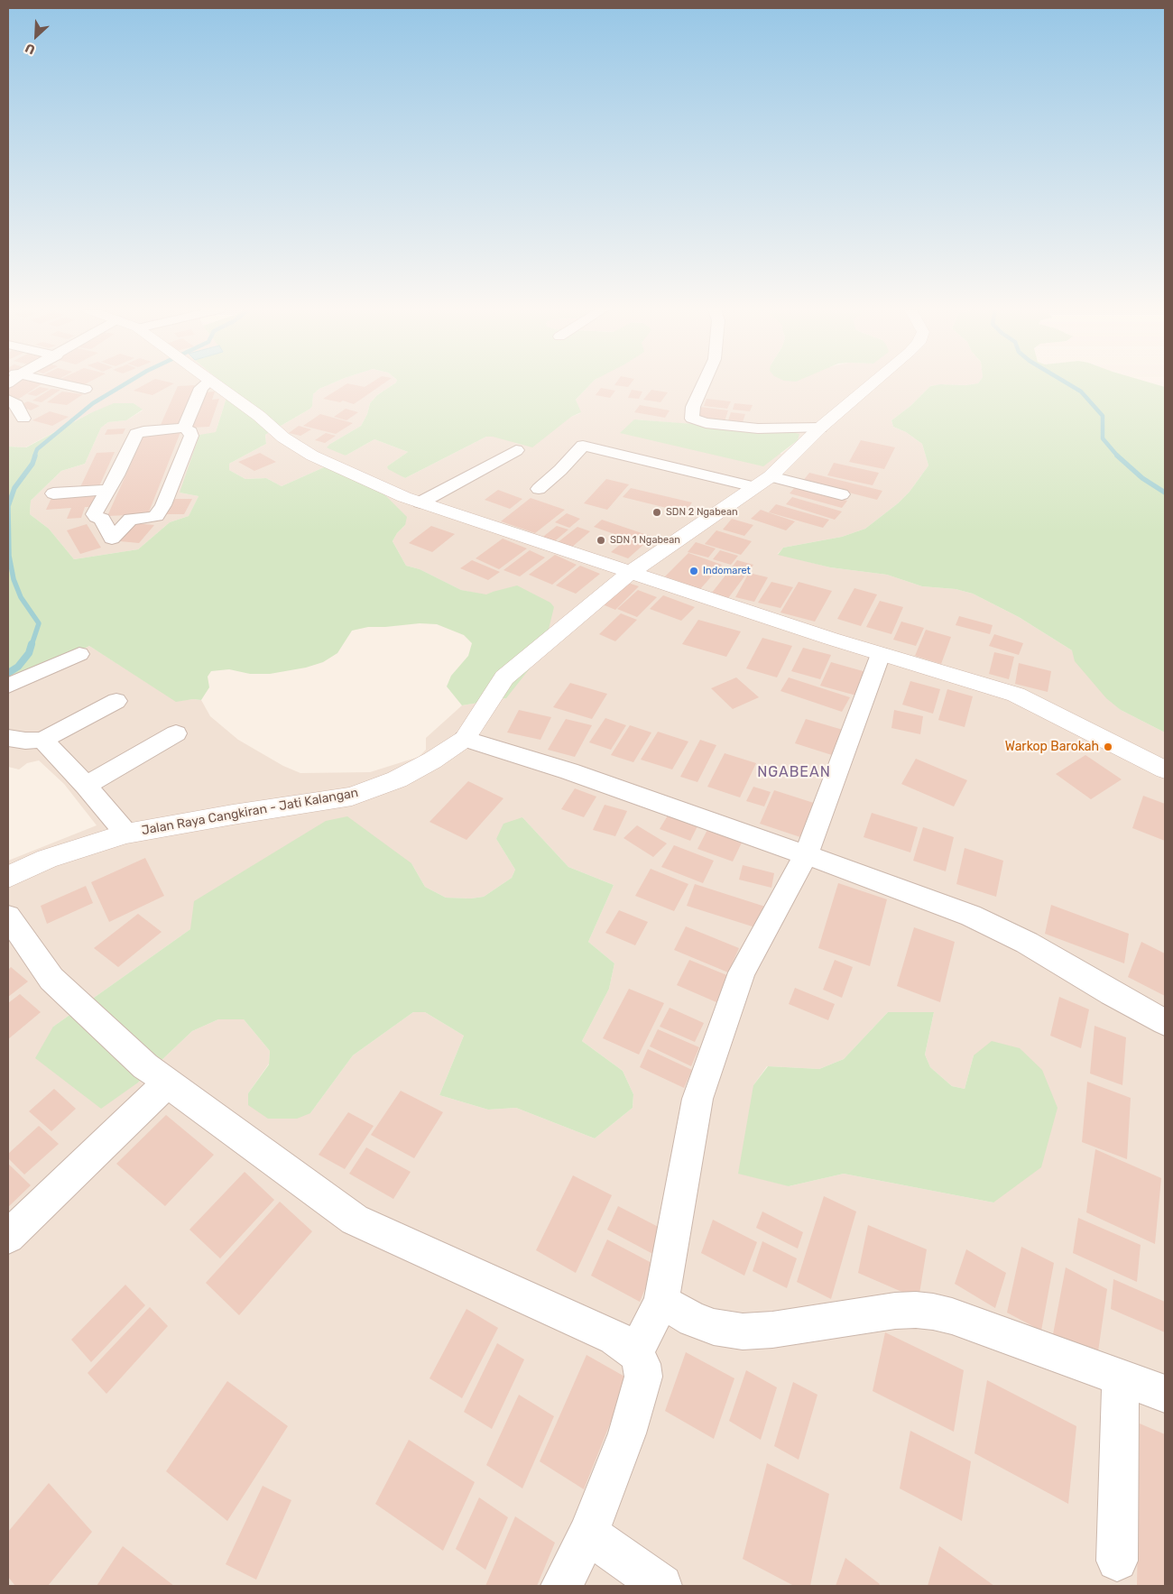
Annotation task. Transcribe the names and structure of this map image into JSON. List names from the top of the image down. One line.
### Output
{"streets":{"street":["Jalan Raya Cangkiran - Jati Kalangan"]},"districts":["NGABEAN"],"places":["SDN 2 Ngabean","SDN 1 Ngabean","Indomaret","Warkop Barokah"],"north":"bottom left"}
